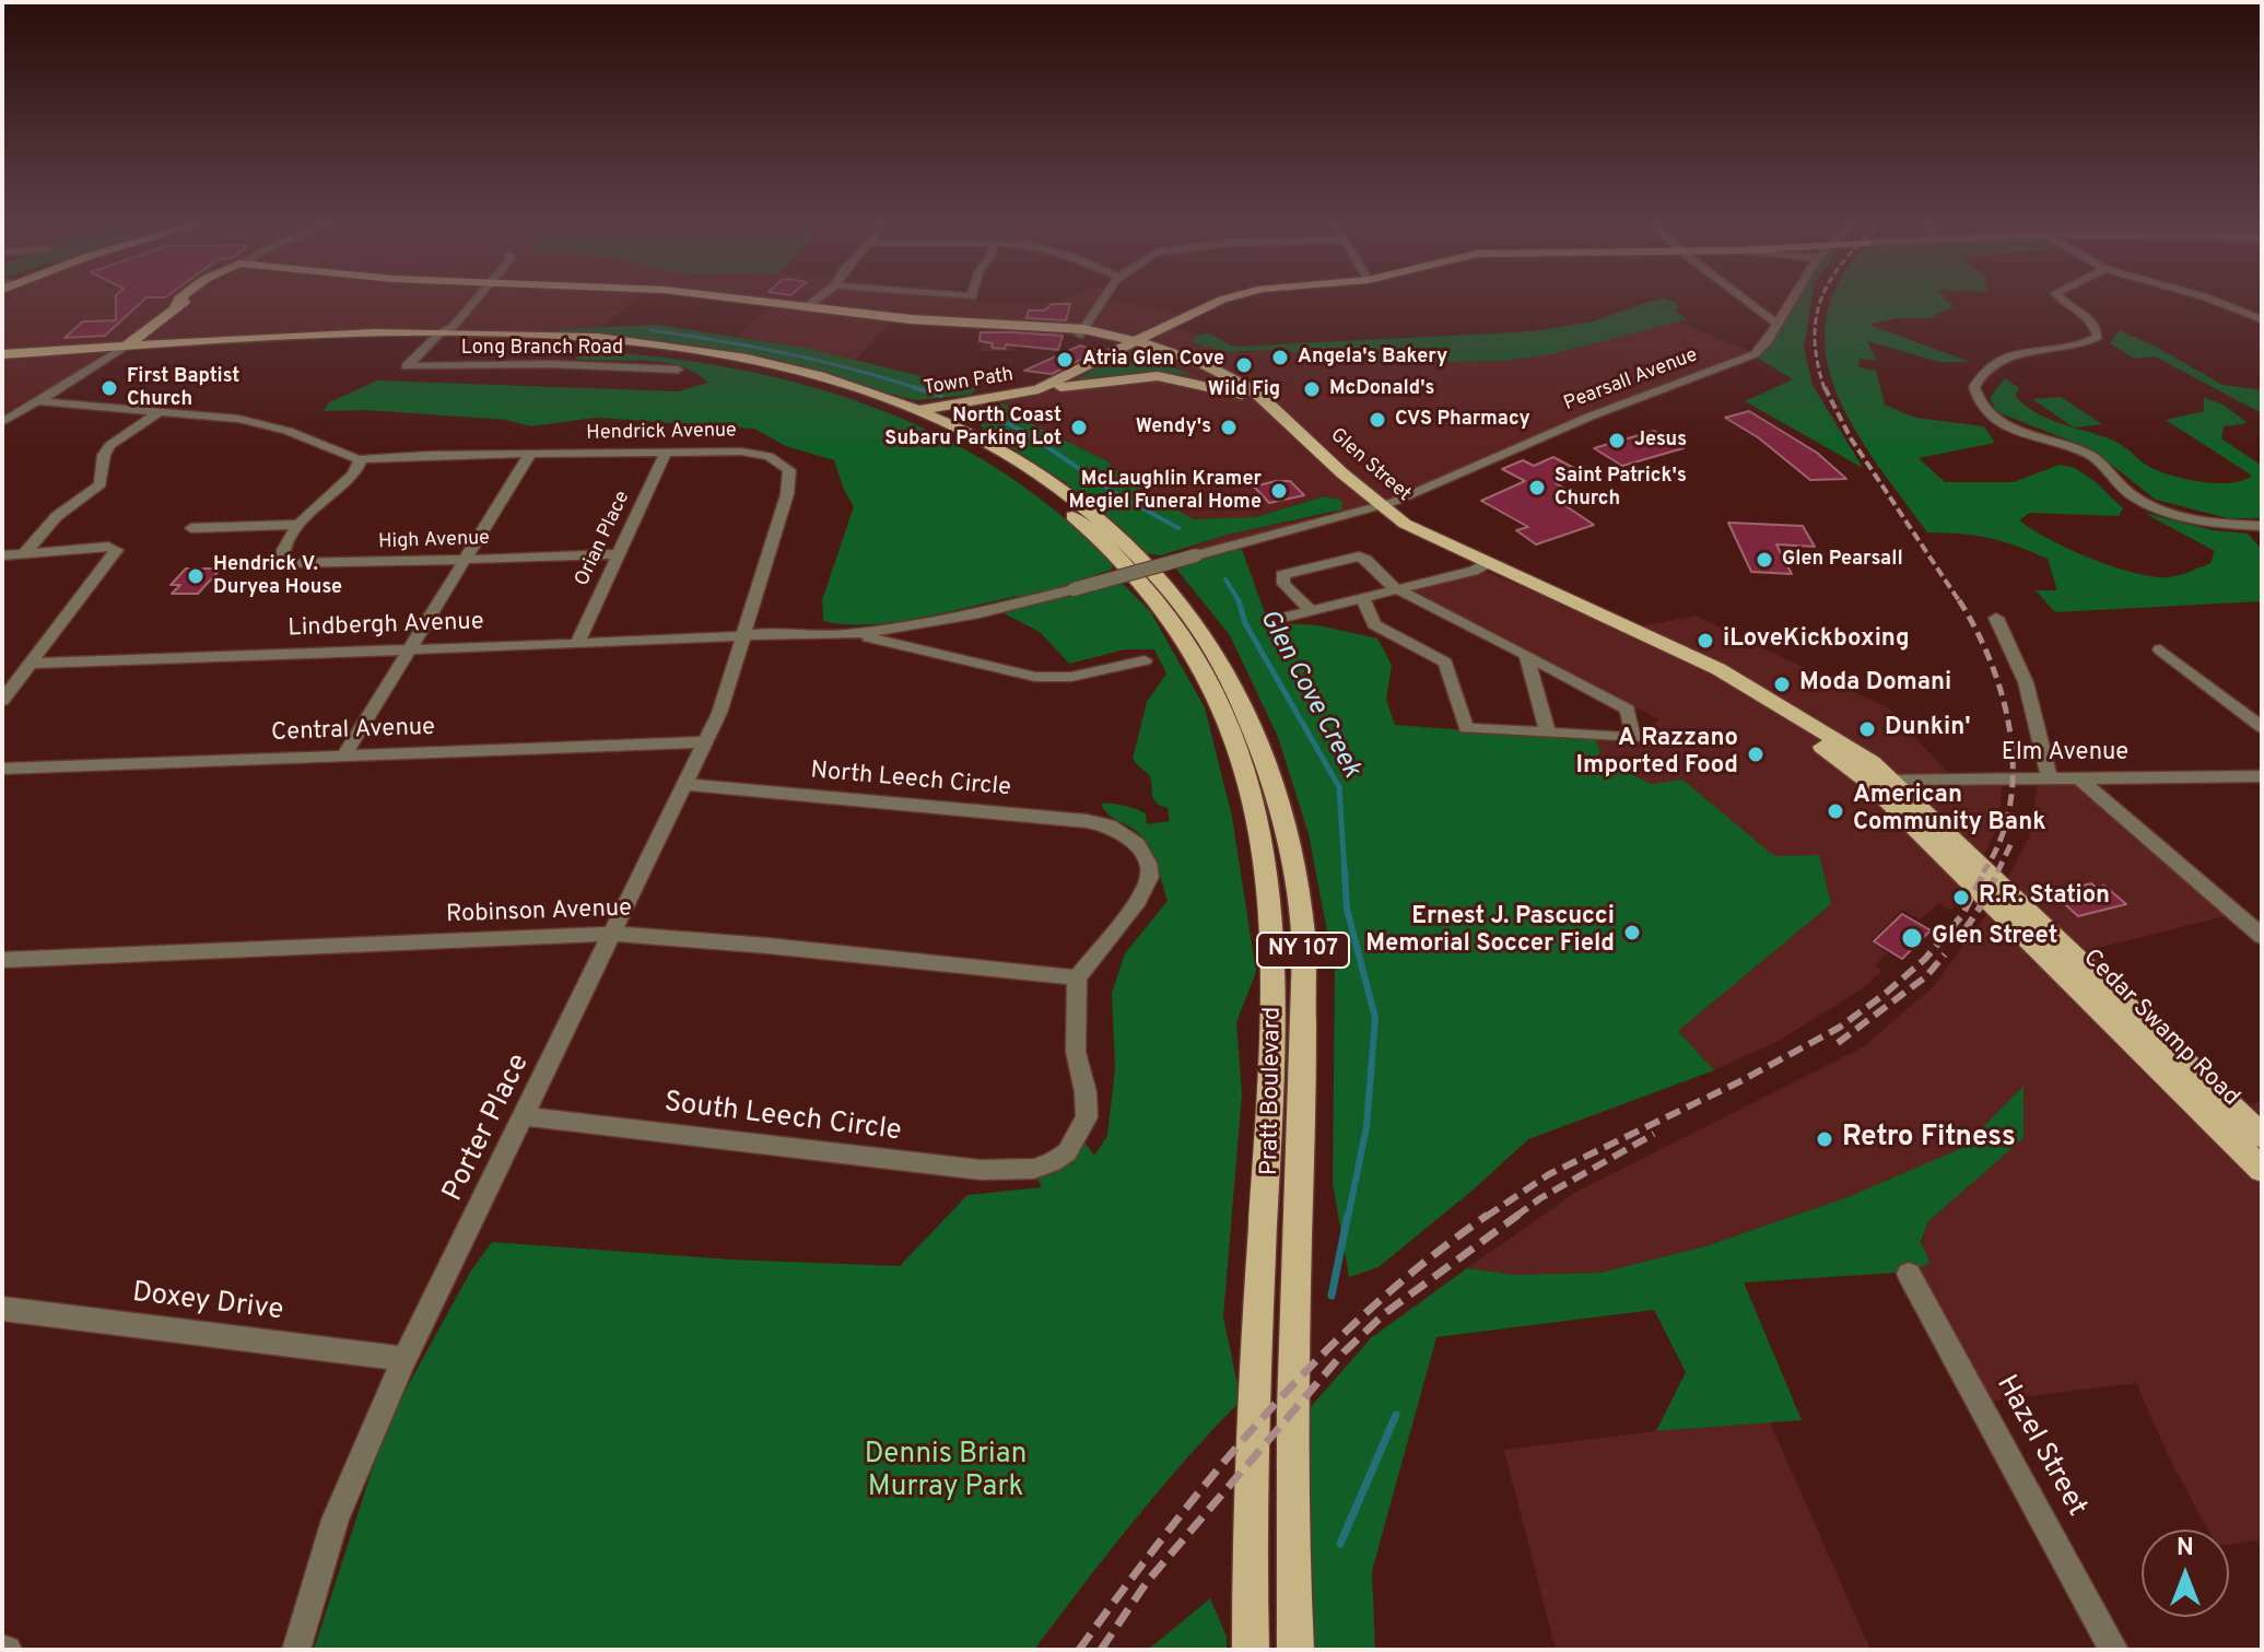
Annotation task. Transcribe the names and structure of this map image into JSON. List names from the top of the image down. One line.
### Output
{"streets":{"main road":["Town Path","Glen Street","NY 107","Cedar Swamp Road","Pratt Boulevard"],"street":["Long Branch Road","Pearsall Avenue","Hendrick Avenue","Orian Place","High Avenue","Lindbergh Avenue","Central Avenue","Elm Avenue","North Leech Circle","Robinson Avenue","South Leech Circle","Porter Place","Doxey Drive","Hazel Street"]},"crossings":[["Long Branch Road","Pratt Boulevard"],["Pearsall Avenue","Glen Street"],["Town Path","Glen Street"],["Town Path","Pratt Boulevard"],["Hendrick Avenue","Orian Place"],["Hendrick Avenue","High Avenue"],["Hendrick Avenue","Lindbergh Avenue"],["Hendrick Avenue","Porter Place"],["Glen Street","Elm Avenue"],["Glen Street","Cedar Swamp Road"],["Orian Place","High Avenue"],["Orian Place","Lindbergh Avenue"],["Lindbergh Avenue","Porter Place"],["Central Avenue","Porter Place"],["Elm Avenue","Cedar Swamp Road"],["North Leech Circle","Robinson Avenue"],["North Leech Circle","South Leech Circle"],["North Leech Circle","Porter Place"],["Robinson Avenue","South Leech Circle"],["Robinson Avenue","Porter Place"],["South Leech Circle","Porter Place"],["Porter Place","Doxey Drive"]],"water":["Glen Cove Creek"],"parks":["Dennis Brian Murray Park"],"places":["Angela's Bakery","Atria Glen Cove","Wild Fig","First Baptist Church","McDonald's","CVS Pharmacy","North Coast Subaru Parking Lot","Wendy's","Jesus","Saint Patrick's Church","McLaughlin Kramer Megiel Funeral Home","Glen Pearsall","Hendrick V. Duryea House","iLoveKickboxing","Moda Domani","Dunkin'","A Razzano Imported Food","American Community Bank","R.R. Station","Ernest J. Pascucci Memorial Soccer Field","Glen Street","Retro Fitness"],"north":"top"}
